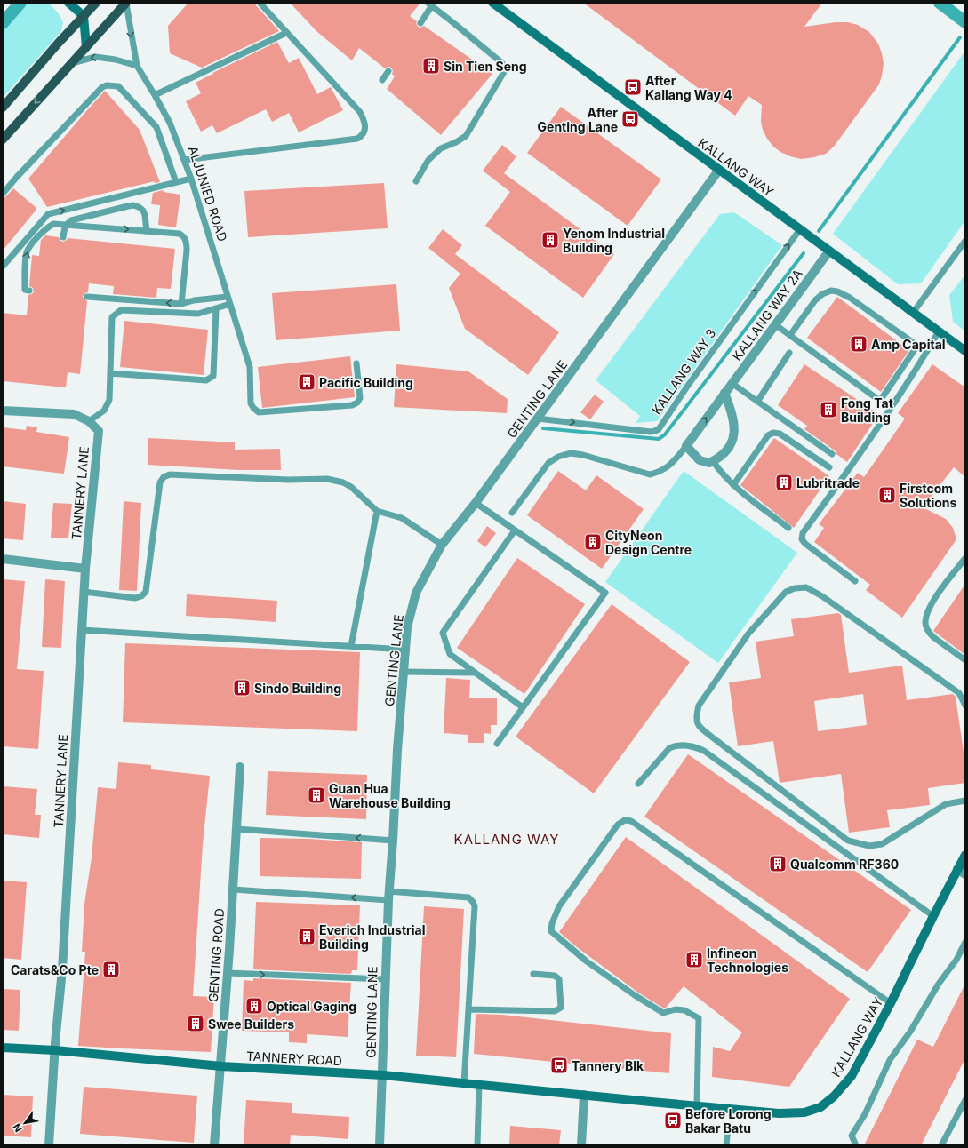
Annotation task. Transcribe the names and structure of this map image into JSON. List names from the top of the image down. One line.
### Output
{"streets":{"main road":["ALJUNIED ROAD"],"street":["KALLANG WAY","KALLANG WAY 2A","GENTING LANE","TANNERY LANE","GENTING ROAD","TANNERY ROAD"],"lane":["KALLANG WAY 3"]},"crossings":[["KALLANG WAY","KALLANG WAY 2A"],["KALLANG WAY","KALLANG WAY 3"],["KALLANG WAY","GENTING LANE"],["KALLANG WAY","TANNERY ROAD"],["KALLANG WAY 3","GENTING LANE"],["GENTING LANE","TANNERY ROAD"],["TANNERY LANE","TANNERY ROAD"],["GENTING ROAD","TANNERY ROAD"]],"one_way":["KALLANG WAY 3"],"districts":["KALLANG WAY"],"places":{"building":["Sin Tien Seng","Yenom Industrial Building","Amp Capital","Pacific Building","Fong Tat Building","Lubritrade","Firstcom Solutions","CityNeon Design Centre","Sindo Building","Guan Hua Warehouse Building","Qualcomm RF360","Everich Industrial Building","Infineon Technologies","Carats&Co Pte","Optical Gaging","Swee Builders"],"bus stop":["After Kallang Way 4","After Genting Lane","Tannery Blk","Before Lorong Bakar Batu"]},"north":"bottom left"}
